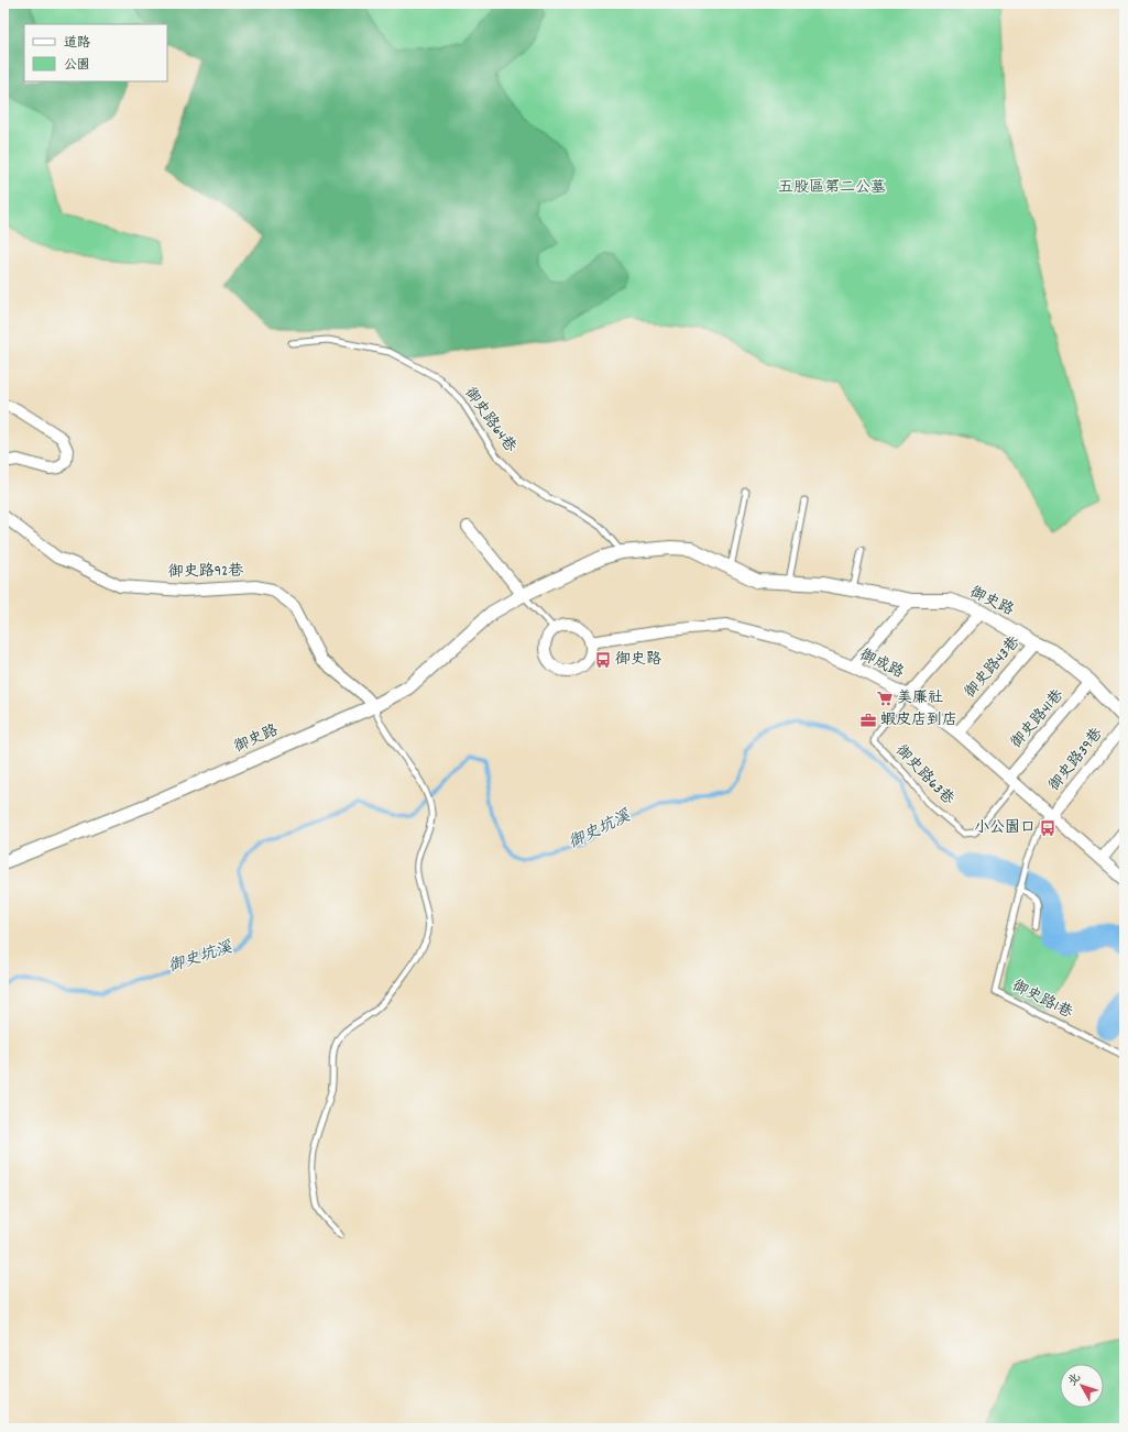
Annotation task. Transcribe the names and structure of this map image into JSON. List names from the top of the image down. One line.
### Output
{"streets":{"street":["御史路92巷","御史路","御成路","御史路43巷","御史路41巷","御史路39巷"],"lane":["御史路64巷","御史路63巷","御史路1巷"]},"crossings":[["御史路64巷","御史路"],["御史路92巷","御史路"],["御史路","御史路43巷"],["御史路","御史路41巷"],["御成路","御史路43巷"],["御成路","御史路41巷"],["御成路","御史路39巷"],["御成路","御史路63巷"],["御史路41巷","御史路63巷"]],"water":["御史坑溪"],"parks":["五股區第二公墓"],"places":{"bus stop":["御史路","小公園口"],"supermarket":["美廉社"],"office":["蝦皮店到店"]},"legend":["道路","公園"],"north":"top left"}
